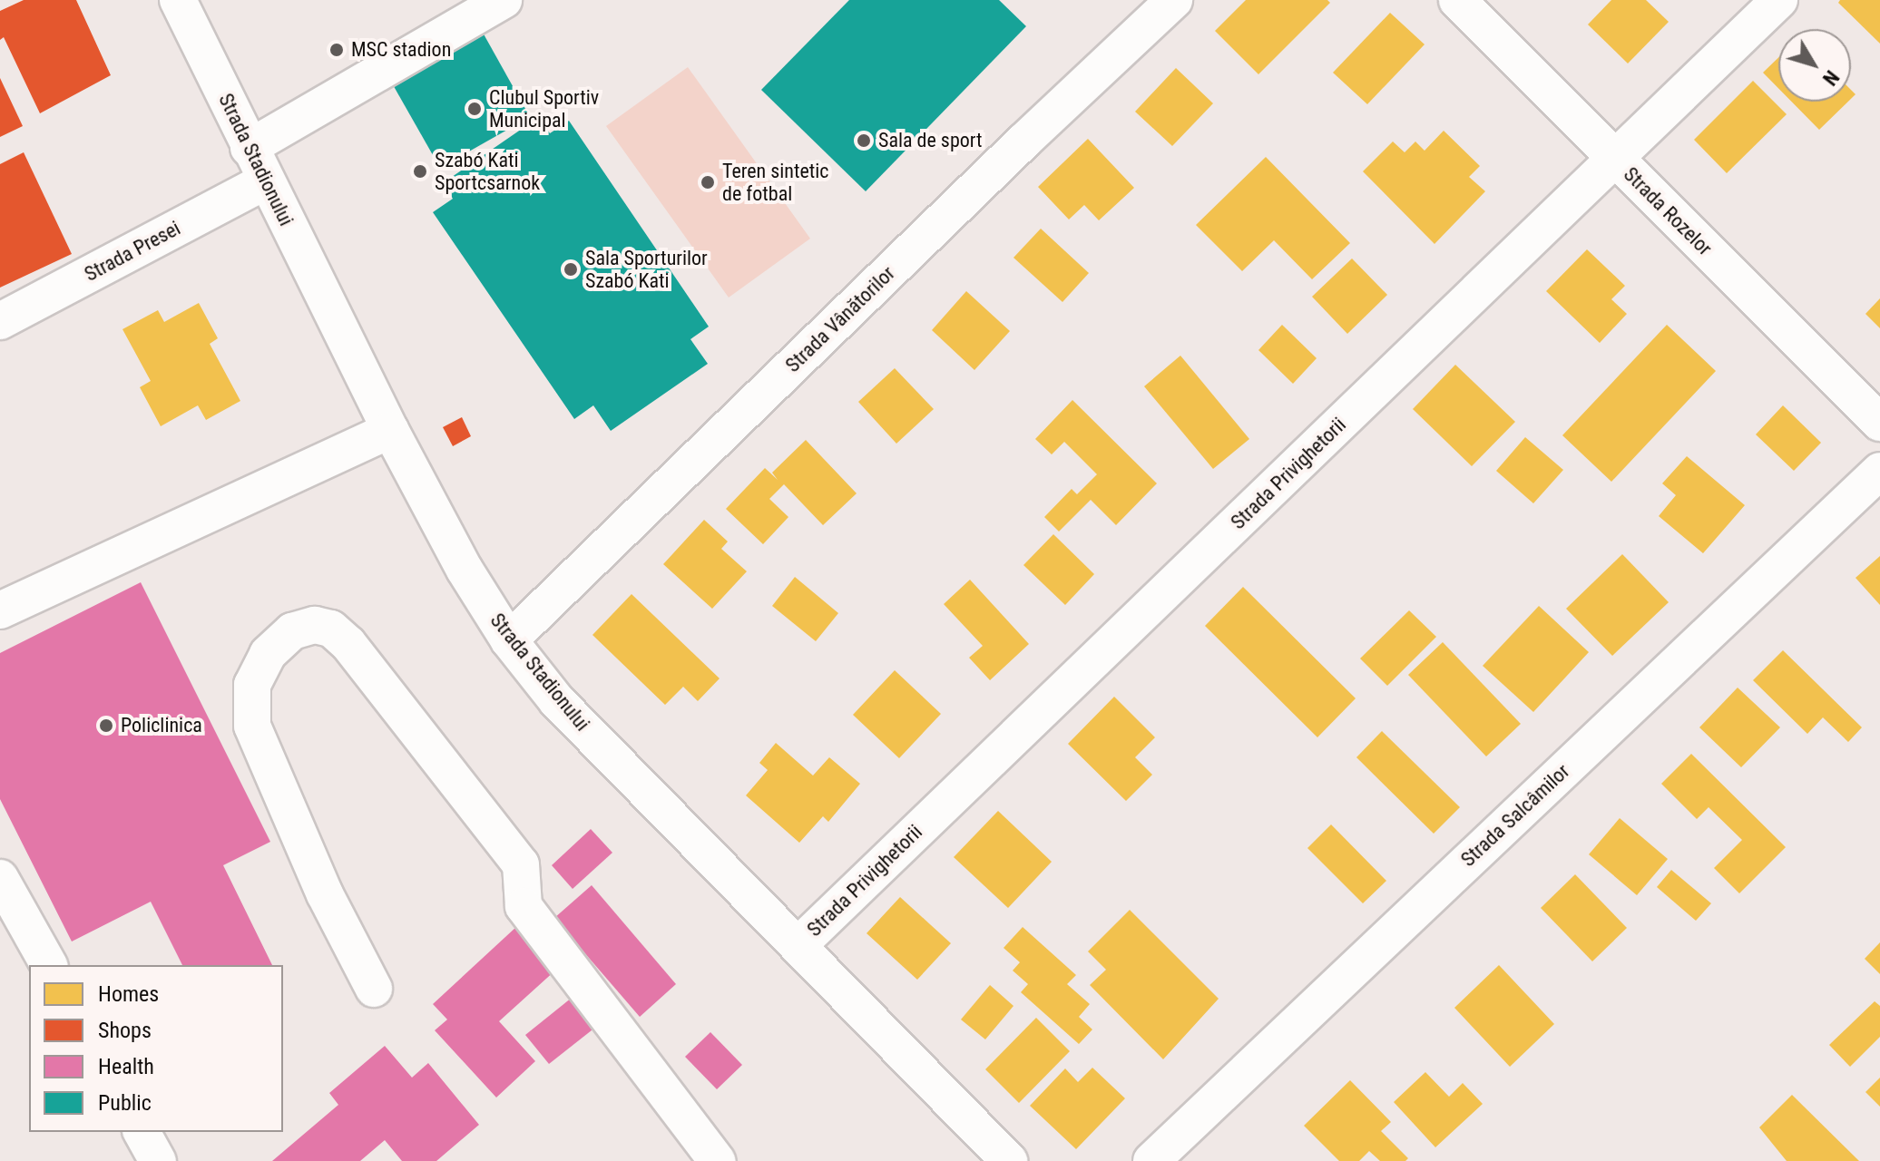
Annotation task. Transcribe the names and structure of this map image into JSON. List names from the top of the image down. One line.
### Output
{"streets":{"street":["Strada Stadionului","Strada Rozelor","Strada Presei","Strada Vânătorilor","Strada Privighetorii","Strada Salcâmilor"]},"crossings":[["Strada Stadionului","Strada Presei"],["Strada Stadionului","Strada Vânătorilor"],["Strada Stadionului","Strada Privighetorii"],["Strada Rozelor","Strada Privighetorii"]],"places":["MSC stadion","Clubul Sportiv Municipal","Sala de sport","Szabó Kati Sportcsarnok","Teren sintetic de fotbal","Sala Sporturilor Szabó Kati","Policlinica"],"legend":["Homes","Shops","Health","Public"],"north":"bottom right"}
